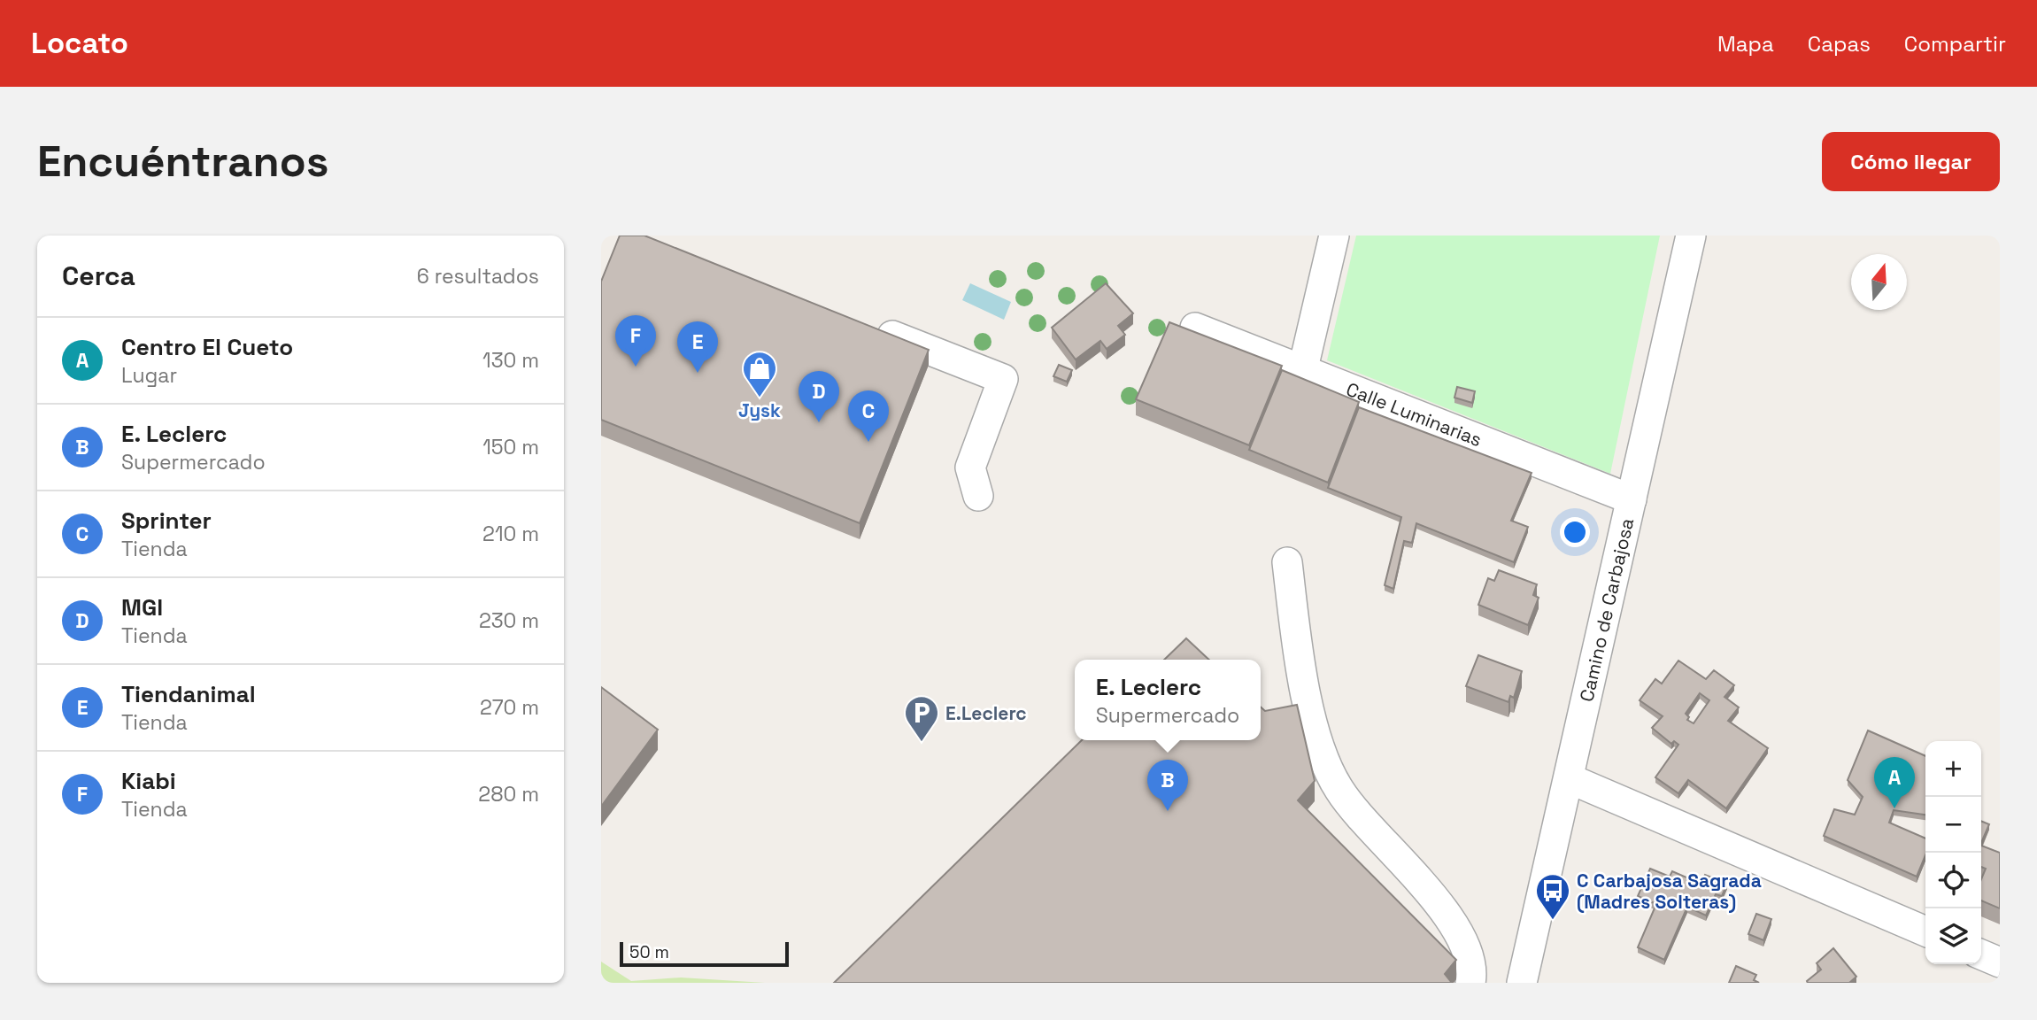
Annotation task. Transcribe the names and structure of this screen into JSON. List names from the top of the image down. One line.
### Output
{"streets":{"street":["Calle Luminarias","Camino de Carbajosa"]},"crossings":[["Calle Luminarias","Camino de Carbajosa"]],"places":{"shop":["Jysk"],"parking":["E.Leclerc"],"bus stop":["C Carbajosa Sagrada (Madres Solteras)"]},"scale_bar":"50 m","north":"top","page":{"header":"Locato","nav":["Mapa","Capas","Compartir"],"buttons":"Cómo llegar","title":"Encuéntranos","heading":["Cerca","6 resultados"],"pins":["F","E","D","C","A","B"],"list":[{"mark":"A","name":"Centro El Cueto","note":"Lugar","value":"130 m"},{"mark":"B","name":"E. Leclerc","note":"Supermercado","value":"150 m"},{"mark":"C","name":"Sprinter","note":"Tienda","value":"210 m"},{"mark":"D","name":"MGI","note":"Tienda","value":"230 m"},{"mark":"E","name":"Tiendanimal","note":"Tienda","value":"270 m"},{"mark":"F","name":"Kiabi","note":"Tienda","value":"280 m"}],"popup":["E. Leclerc","Supermercado"],"map_buttons":["+","−"],"scale":"50 m"}}
